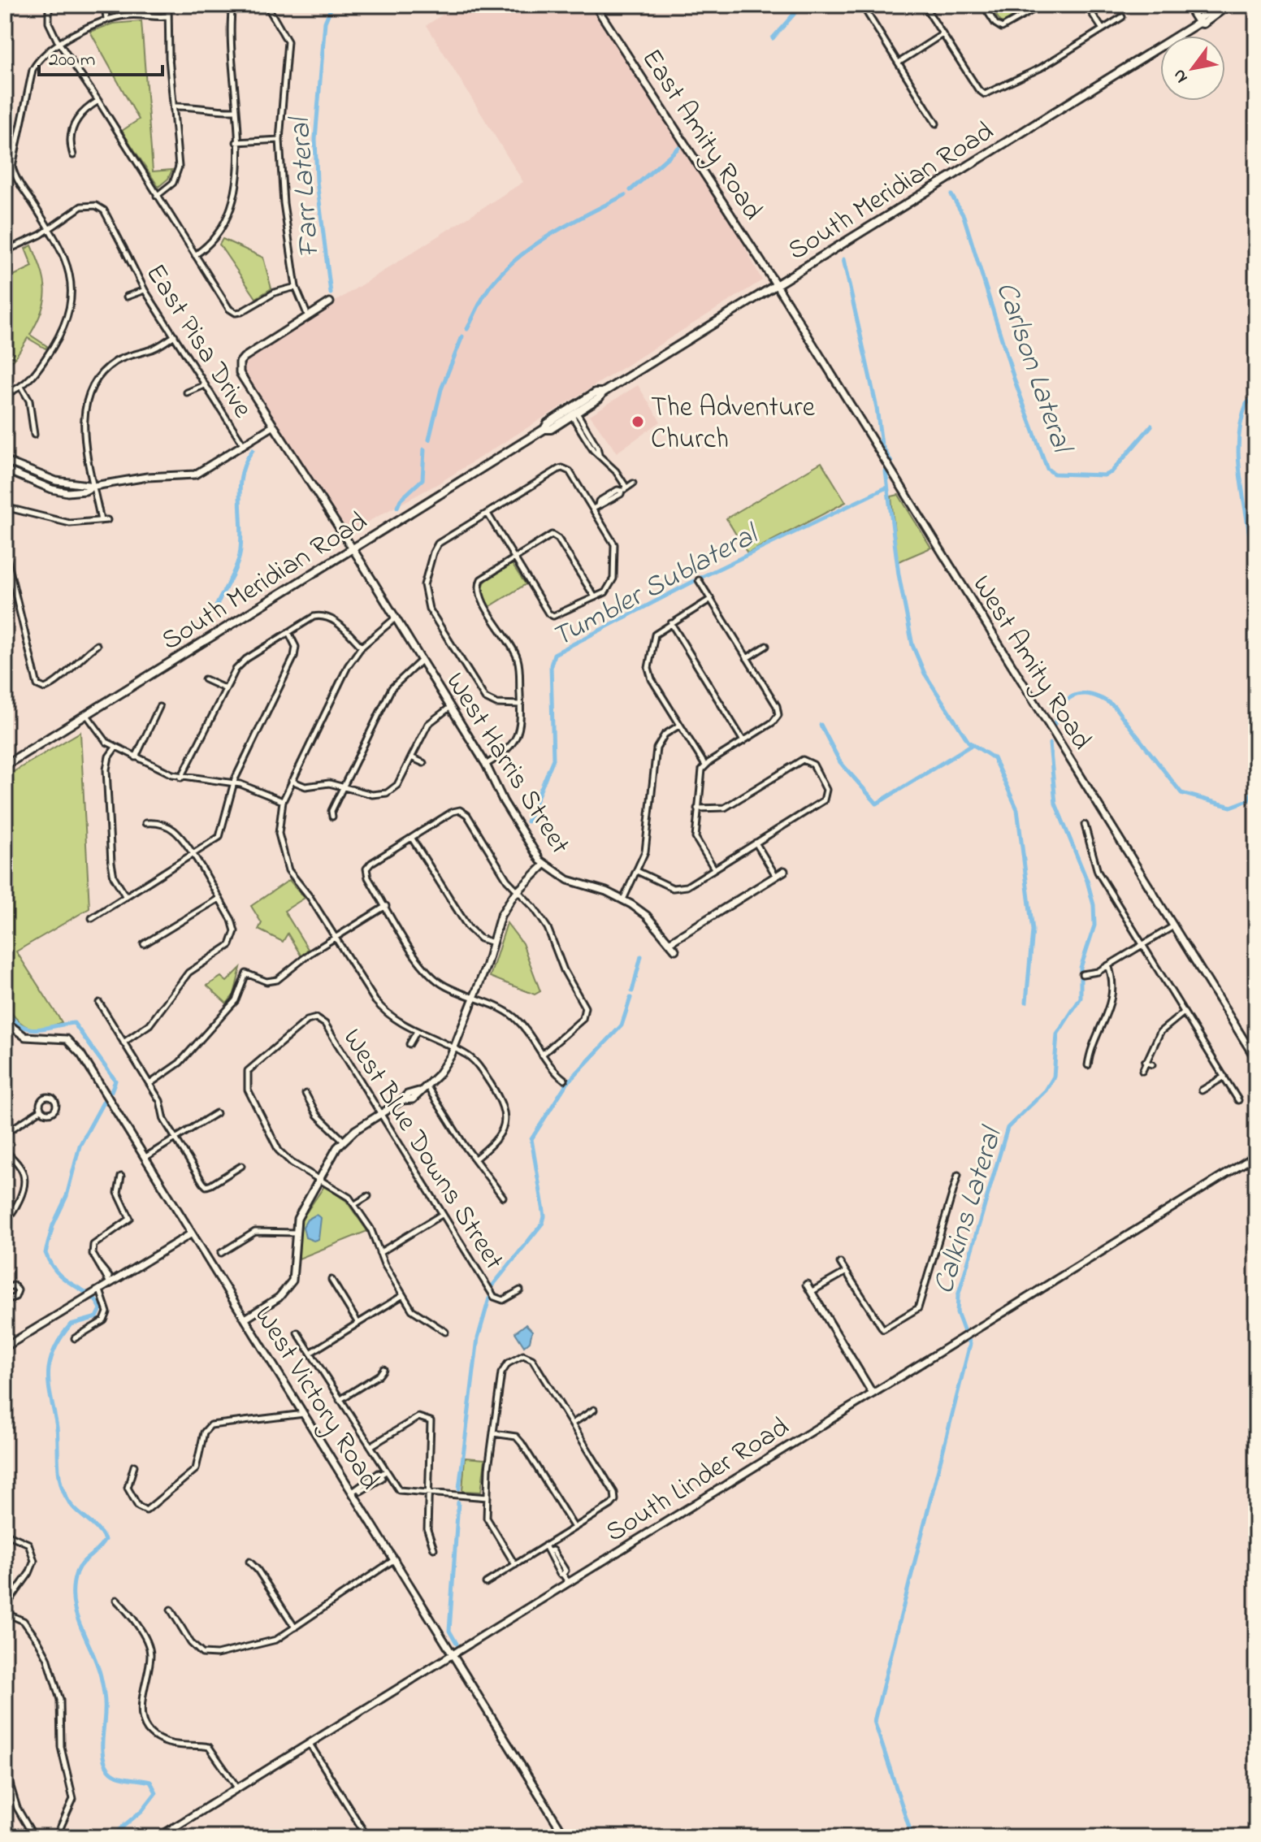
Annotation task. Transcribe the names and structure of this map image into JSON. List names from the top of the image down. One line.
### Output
{"streets":{"main road":["South Meridian Road"],"street":["East Amity Road","East Pisa Drive","West Amity Road","West Harris Street","West Blue Downs Street","West Victory Road","South Linder Road"]},"crossings":[["East Amity Road","South Meridian Road"],["East Amity Road","West Amity Road"],["South Meridian Road","West Amity Road"],["South Meridian Road","West Harris Street"],["West Victory Road","South Linder Road"]],"water":["Farr Lateral","Carlson Lateral","Tumbler Sublateral","Calkins Lateral"],"places":["The Adventure Church"],"scale_bar":"200 m","north":"bottom left"}
